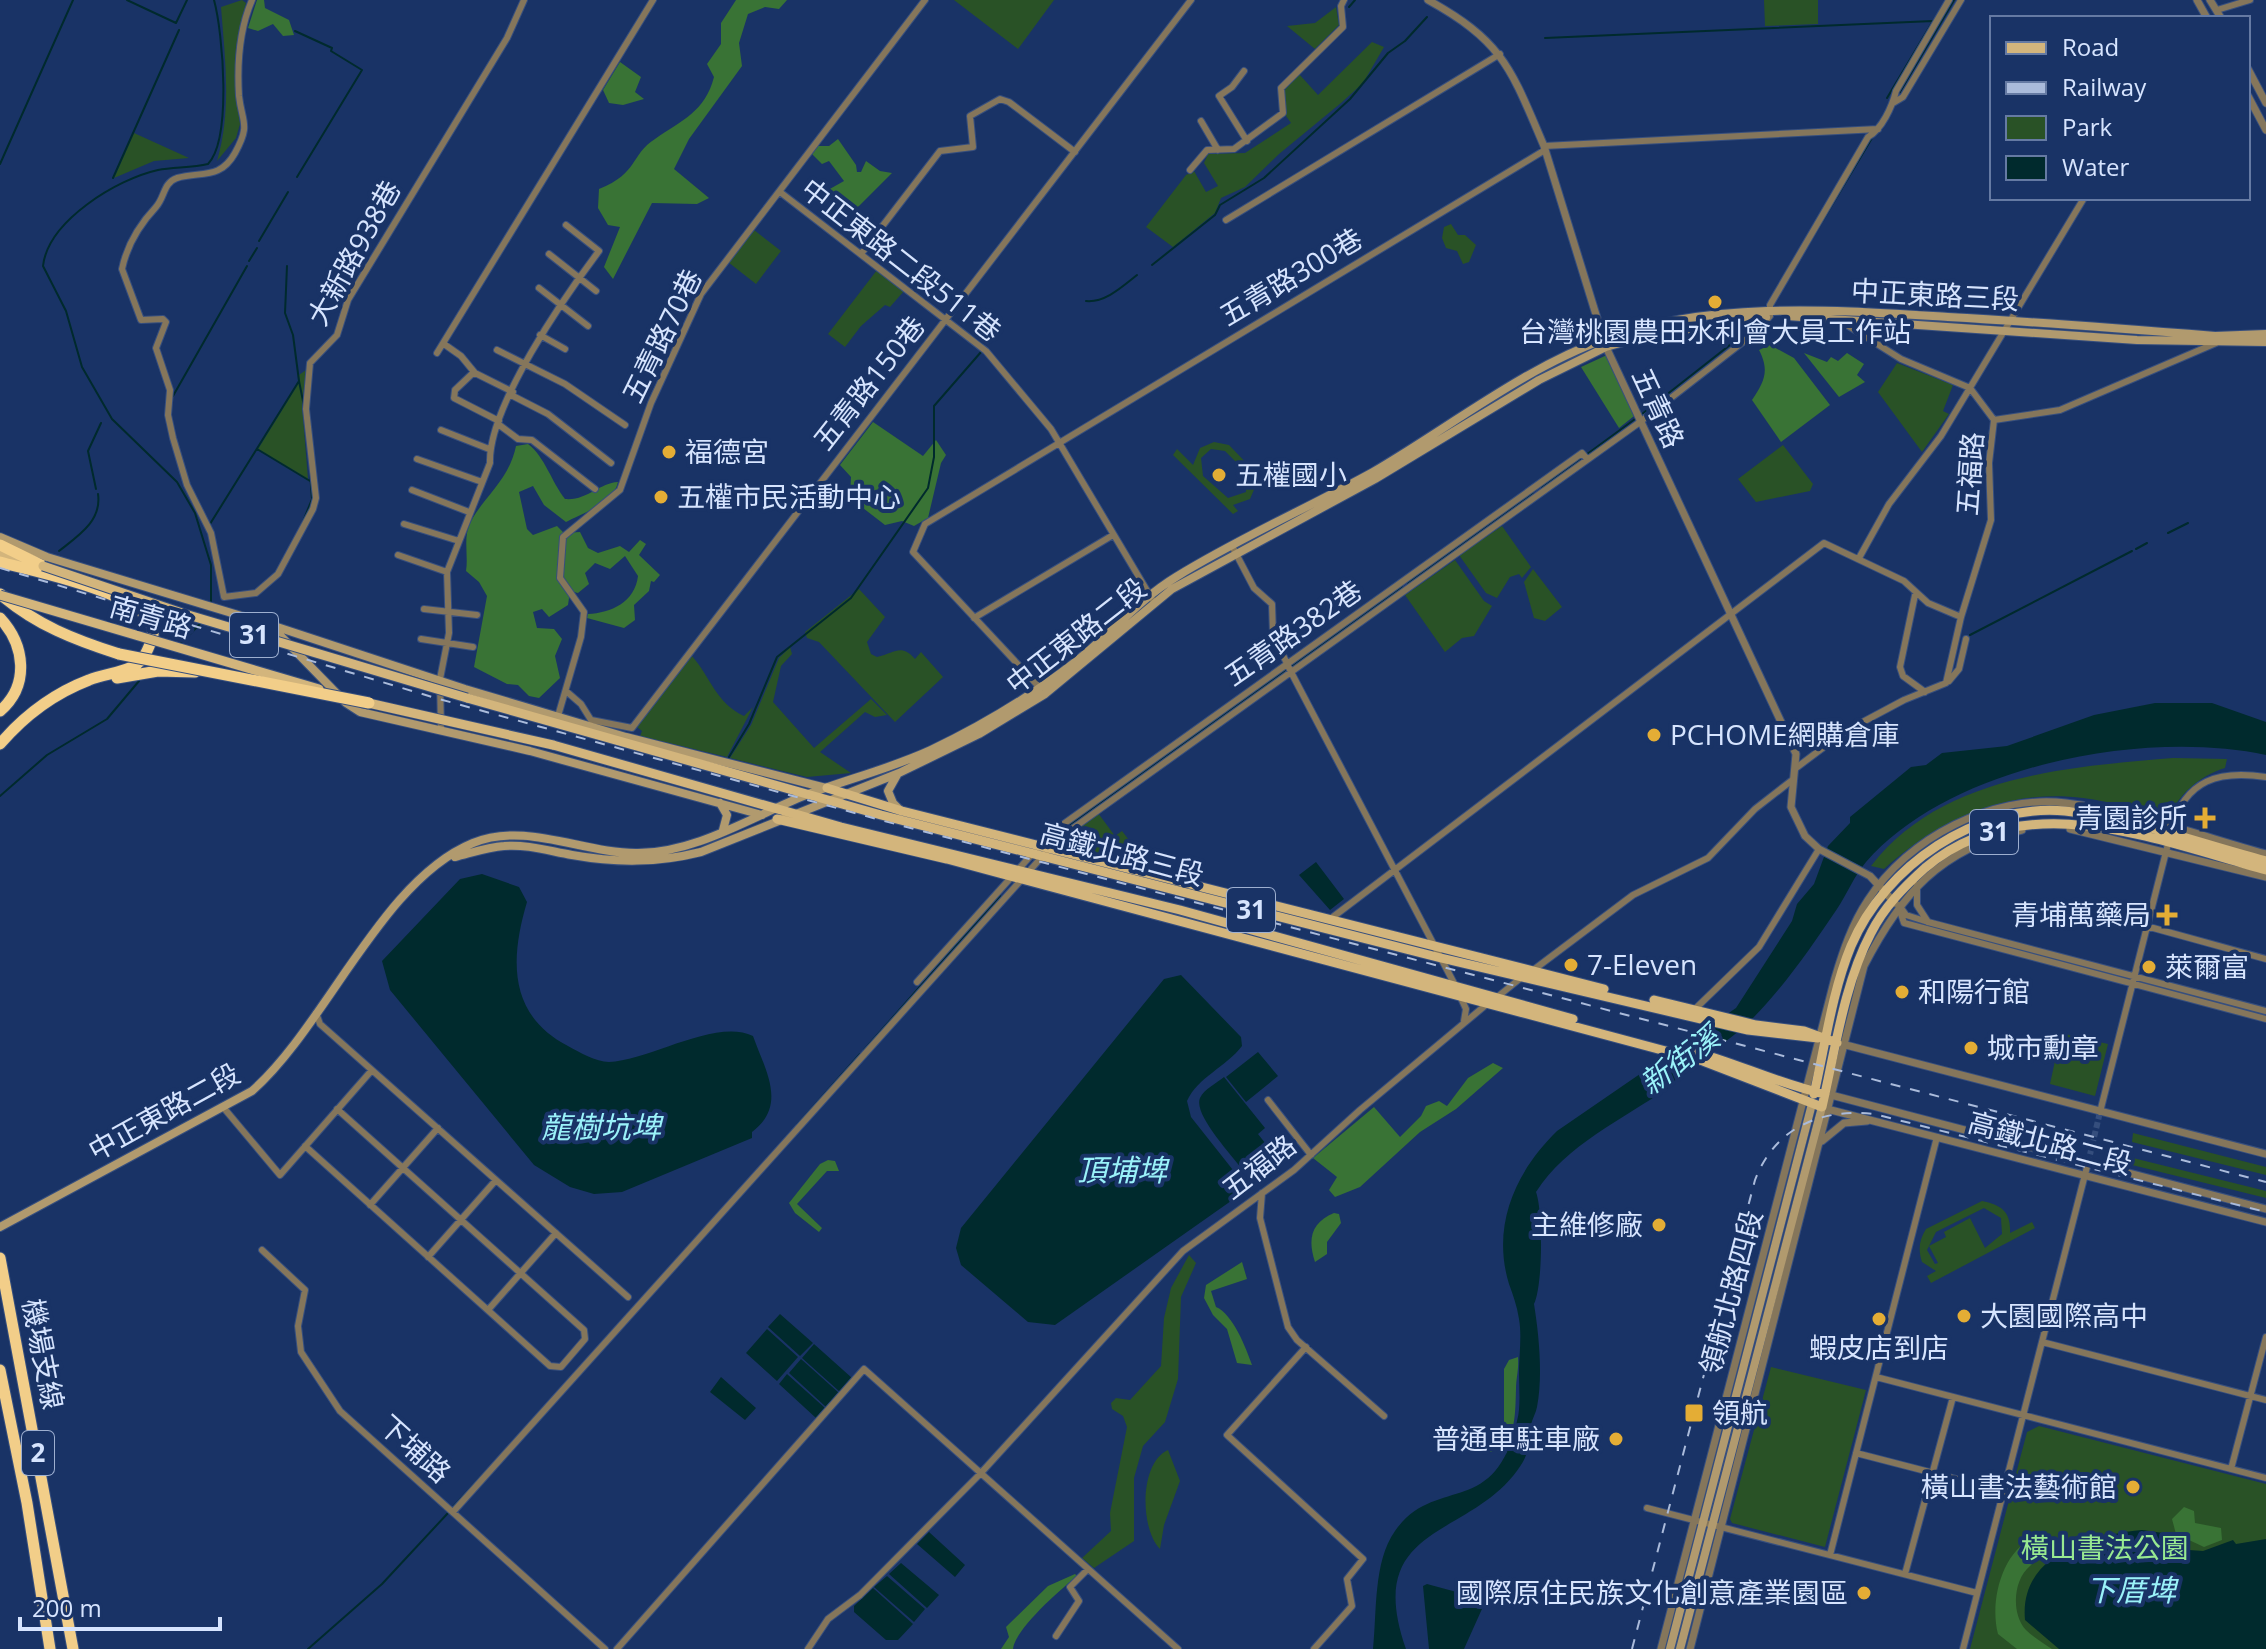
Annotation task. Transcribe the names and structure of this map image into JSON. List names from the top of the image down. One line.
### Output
{"streets":{"highway":["機場支線","2"],"main road":["中正東路三段","南青路","31","中正東路二段","高鐵北路三段","領航北路四段"],"street":["大新路938巷","中正東路二段511巷","五青路300巷","五青路70巷","五青路150巷","五青路","五福路","五青路382巷","高鐵北路二段","下埔路"]},"crossings":[["中正東路二段511巷","五青路300巷"],["中正東路二段511巷","五青路70巷"],["中正東路二段511巷","五青路150巷"],["中正東路二段511巷","中正東路二段"],["五青路300巷","五青路"],["中正東路三段","五青路"],["中正東路三段","五福路"],["中正東路三段","五青路382巷"],["中正東路三段","中正東路二段"],["五青路70巷","五青路150巷"],["五青路70巷","南青路"],["五青路70巷","高鐵北路三段"],["五青路","五青路382巷"],["五青路","中正東路二段"],["五福路","高鐵北路三段"],["南青路","高鐵北路三段"],["五青路382巷","高鐵北路三段"],["31","高鐵北路三段"],["31","高鐵北路二段"],["31","領航北路四段"],["中正東路二段","高鐵北路三段"],["高鐵北路三段","高鐵北路二段"],["高鐵北路三段","領航北路四段"],["高鐵北路二段","領航北路四段"]],"water":["新街溪","龍樹坑埤","頂埔埤","下厝埤"],"parks":["橫山書法公園"],"places":{"other":["台灣桃園農田水利會大員工作站","福德宮","五權國小","五權市民活動中心","PCHOME網購倉庫","7-Eleven","萊爾富","和陽行館","城市勳章","主維修廠","大園國際高中","蝦皮店到店","普通車駐車廠","橫山書法藝術館","國際原住民族文化創意產業園區"],"health":["青園診所","青埔萬藥局"],"transit":["領航"]},"legend":["Road","Railway","Park","Water"],"scale_bar":"200 m"}
